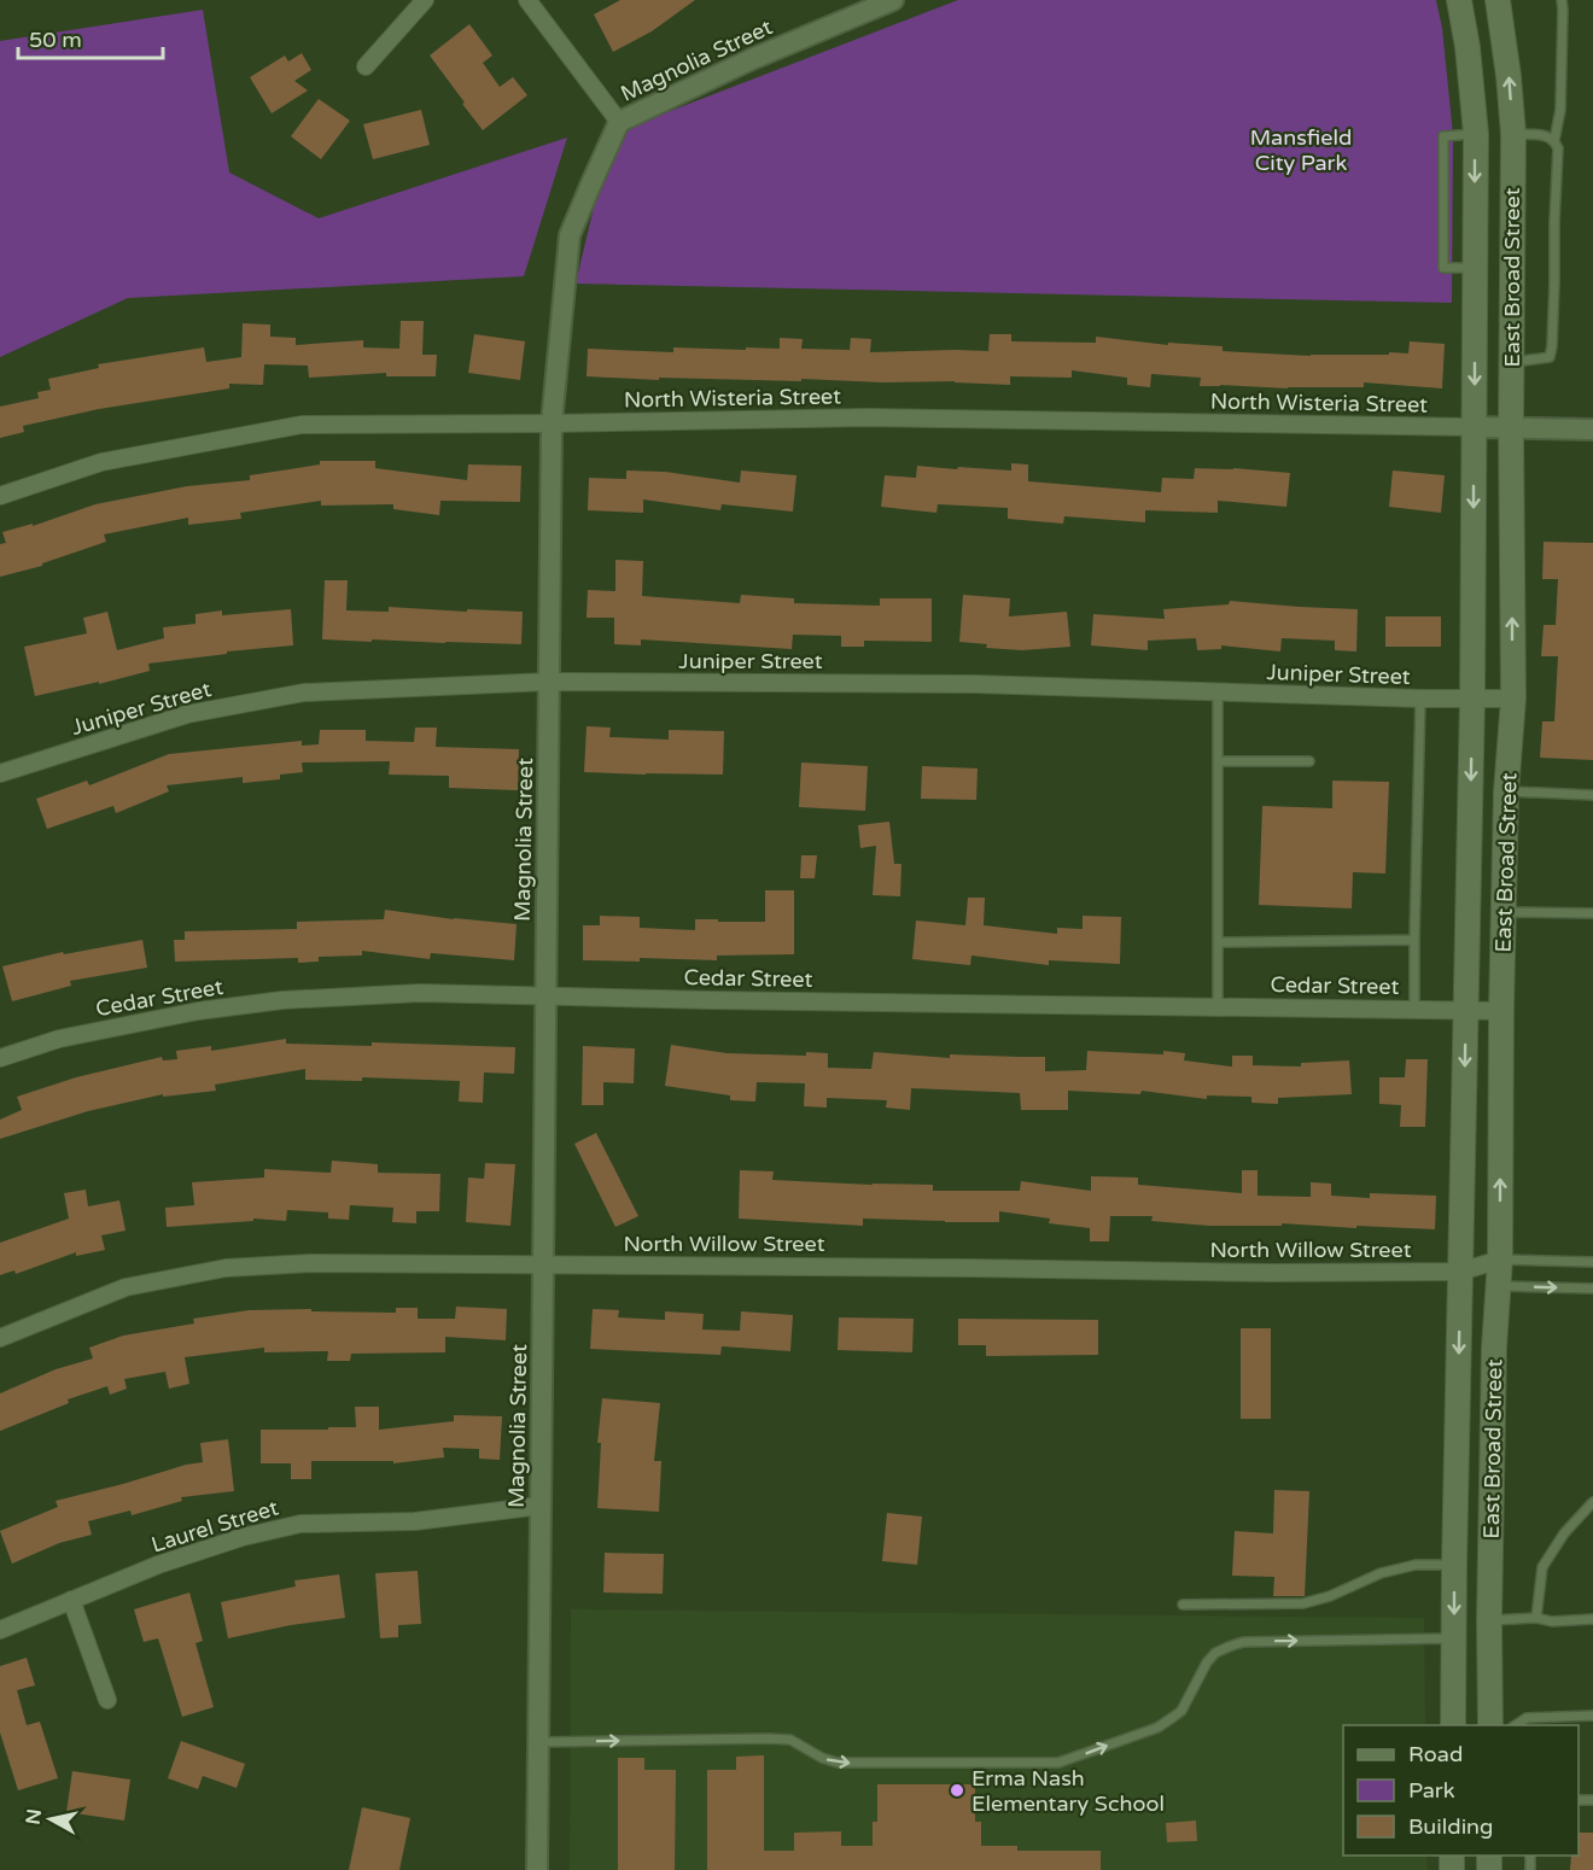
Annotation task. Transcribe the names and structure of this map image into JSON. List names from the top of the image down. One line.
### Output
{"streets":{"main road":["East Broad Street"],"street":["Magnolia Street","North Wisteria Street","Juniper Street","Cedar Street","North Willow Street","Laurel Street"]},"crossings":[["Magnolia Street","North Wisteria Street"],["Magnolia Street","Juniper Street"],["Magnolia Street","Cedar Street"],["Magnolia Street","North Willow Street"],["Magnolia Street","Laurel Street"],["East Broad Street","North Wisteria Street"],["East Broad Street","Juniper Street"],["East Broad Street","Cedar Street"],["East Broad Street","North Willow Street"]],"parks":["Mansfield City Park"],"places":["Erma Nash Elementary School"],"legend":["Road","Park","Building"],"scale_bar":"50 m","north":"left"}
